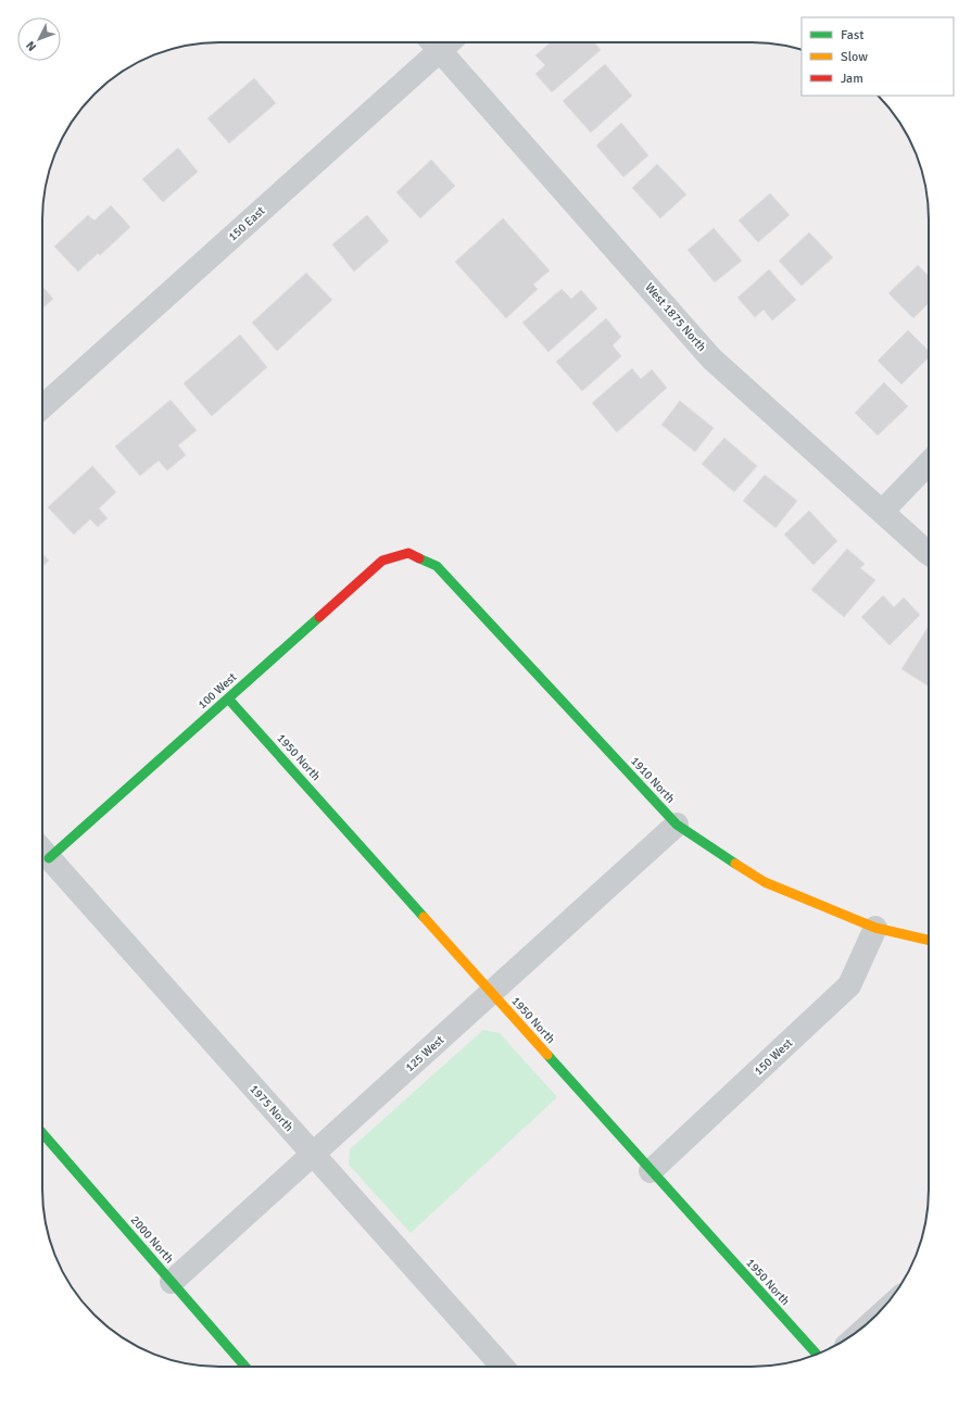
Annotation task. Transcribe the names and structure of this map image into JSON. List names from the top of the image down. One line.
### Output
{"streets":{"street":["150 East","West 1875 North","100 West","1950 North","1910 North","125 West","150 West","1975 North","2000 North"]},"crossings":[["100 West","1950 North"],["100 West","1910 North"],["100 West","1975 North"],["1950 North","125 West"],["1950 North","150 West"],["1910 North","125 West"],["1910 North","150 West"],["125 West","1975 North"],["125 West","2000 North"]],"legend":["Fast","Slow","Jam"],"north":"bottom left"}
